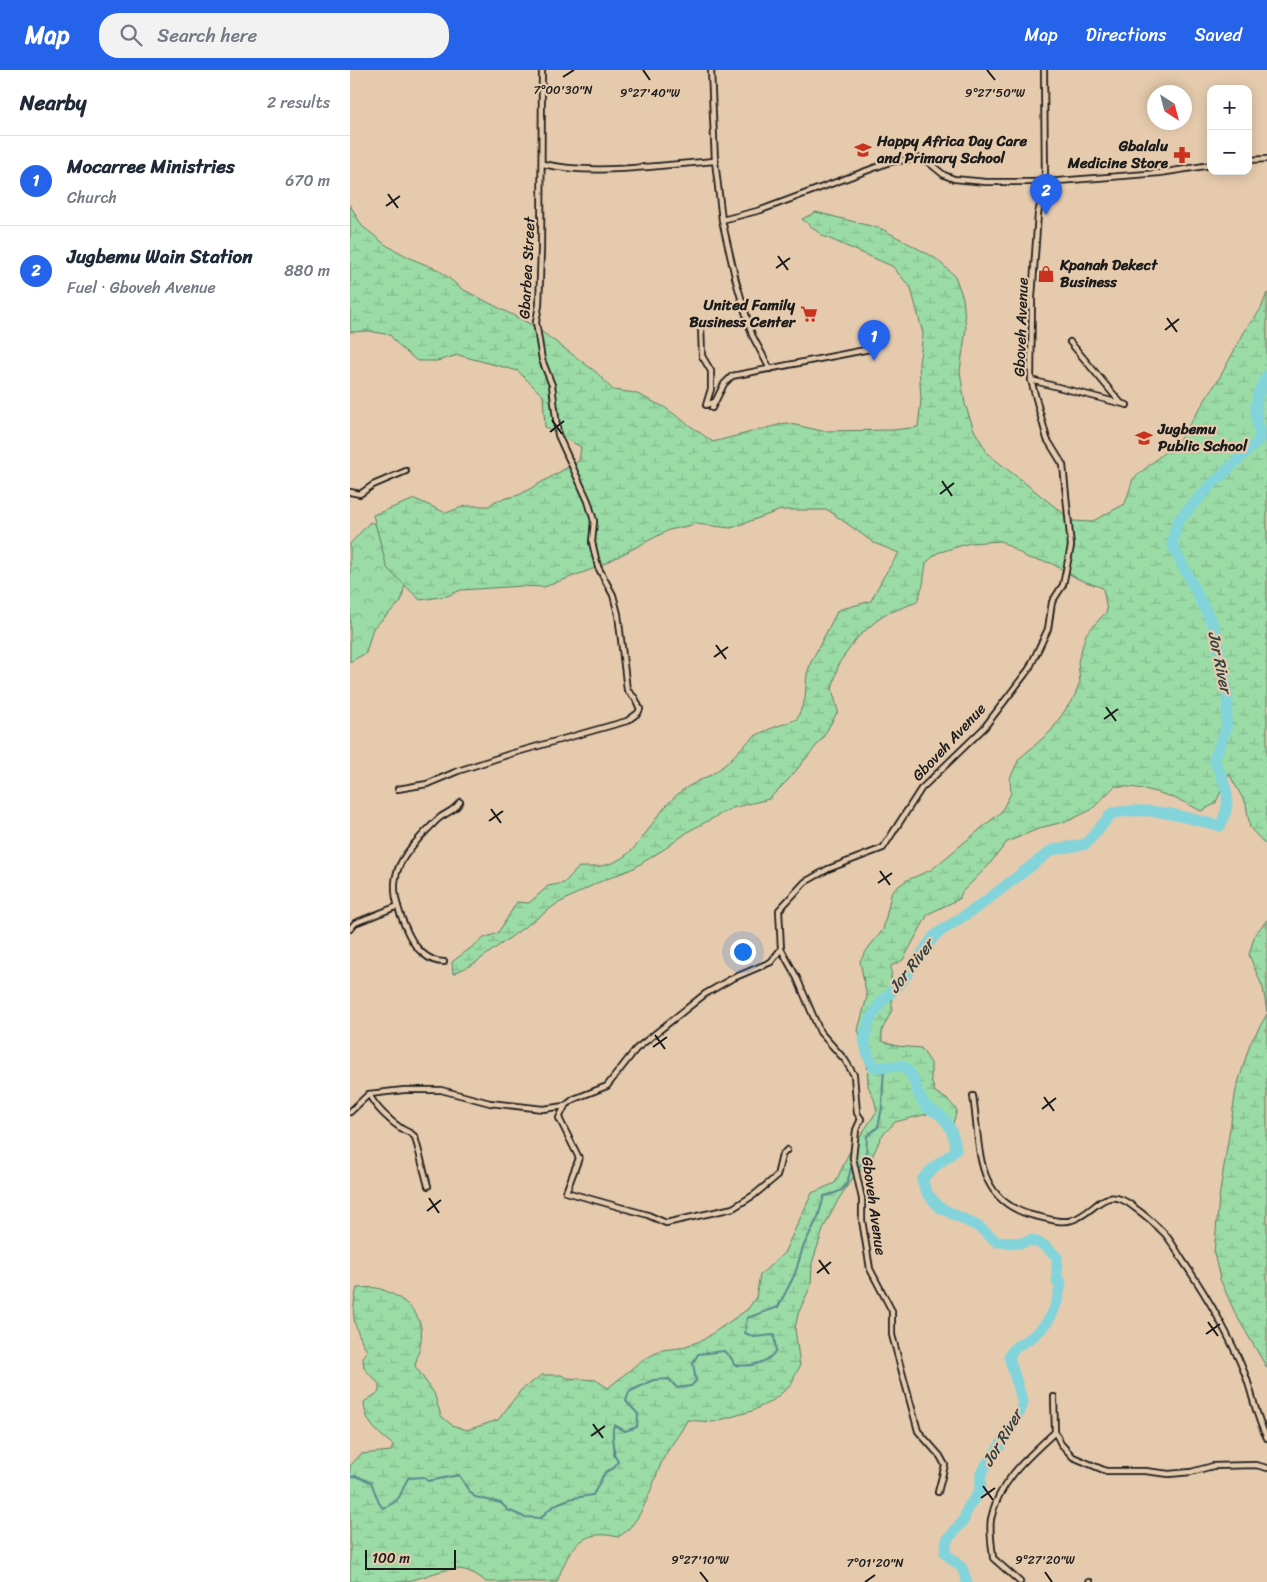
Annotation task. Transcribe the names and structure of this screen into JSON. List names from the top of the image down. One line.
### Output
{"streets":{"street":["Gbarbea Street","Gboveh Avenue"]},"water":["Jor River"],"places":{"school or university":["Happy Africa Day Care and Primary School","Jugbemu Public School"],"pharmacy":["Gbalalu Medicine Store"],"shop":["Kpanah Dekect Business"],"supermarket":["United Family Business Center"]},"scale_bar":"100 m","north":"bottom right","page":{"header":"Map","search":"Search here","nav":["Map","Directions","Saved"],"heading":["Nearby","2 results"],"map_buttons":["+","−"],"list":[{"mark":"1","name":"Mocarree Ministries","note":"Church","value":"670 m"},{"mark":"2","name":"Jugbemu Wain Station","note":"Fuel · Gboveh Avenue","value":"880 m"}],"pins":["2","1"],"scale":"100 m"},"coordinates":["7°00'30\"N","9°27'40\"W","9°27'50\"W","9°27'10\"W","9°27'20\"W","7°01'20\"N"]}
